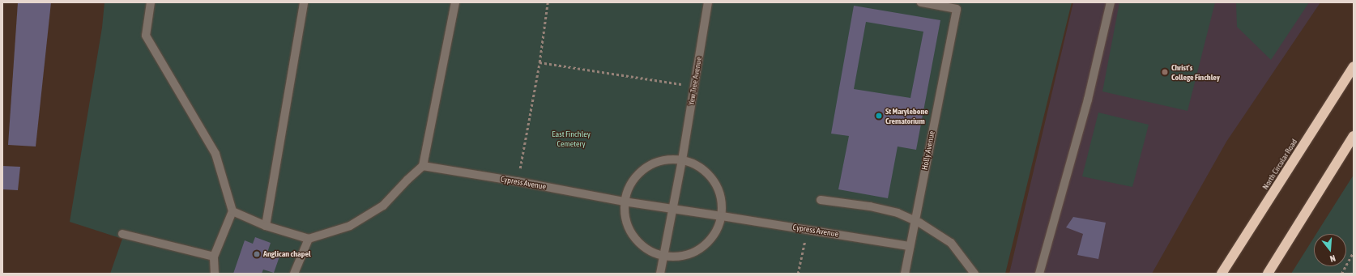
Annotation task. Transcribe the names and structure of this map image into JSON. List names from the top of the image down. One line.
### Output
{"streets":{"highway":["North Circular Road"],"lane":["Yew Tree Avenue","Holly Avenue","Cypress Avenue"]},"crossings":[["Yew Tree Avenue","Cypress Avenue"],["Holly Avenue","Cypress Avenue"]],"parks":["East Finchley Cemetery"],"places":["Christ's College Finchley","St Marylebone Crematorium","Anglican chapel"],"north":"bottom"}
